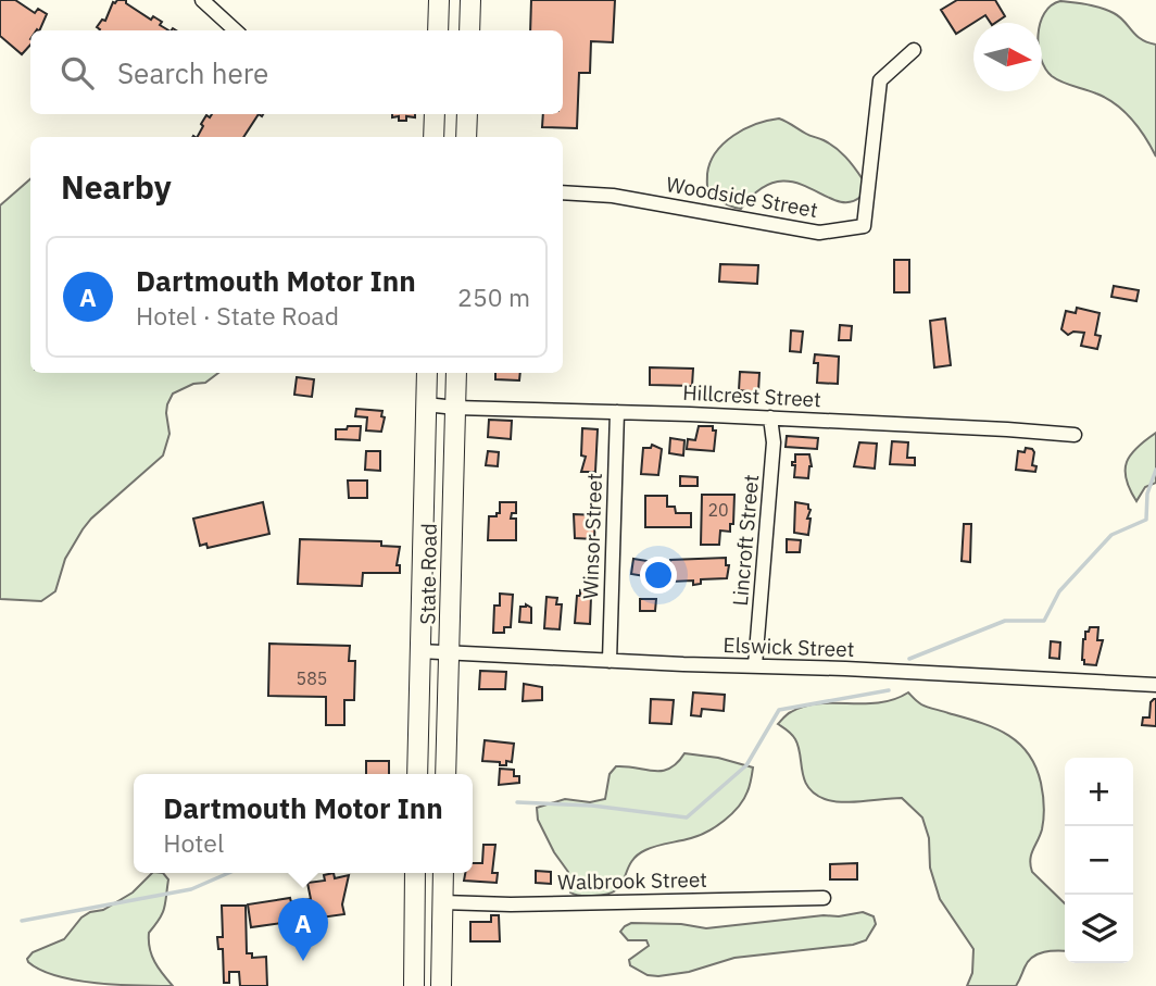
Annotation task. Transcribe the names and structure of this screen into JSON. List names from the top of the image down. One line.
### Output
{"streets":{"main road":["State Road"],"street":["Woodside Street","Hillcrest Street","Winsor Street","Lincroft Street","Elswick Street","Walbrook Street"]},"crossings":[["Hillcrest Street","Winsor Street"],["Hillcrest Street","Lincroft Street"],["Hillcrest Street","State Road"],["Winsor Street","Elswick Street"],["Lincroft Street","Elswick Street"],["State Road","Elswick Street"]],"house_numbers":["20","585"],"north":"right","page":{"search":"Search here","heading":"Nearby","list":[{"mark":"A","name":"Dartmouth Motor Inn","note":"Hotel · State Road","value":"250 m"}],"map_buttons":["+","−"],"popup":["Dartmouth Motor Inn","Hotel"],"pins":"A"}}
